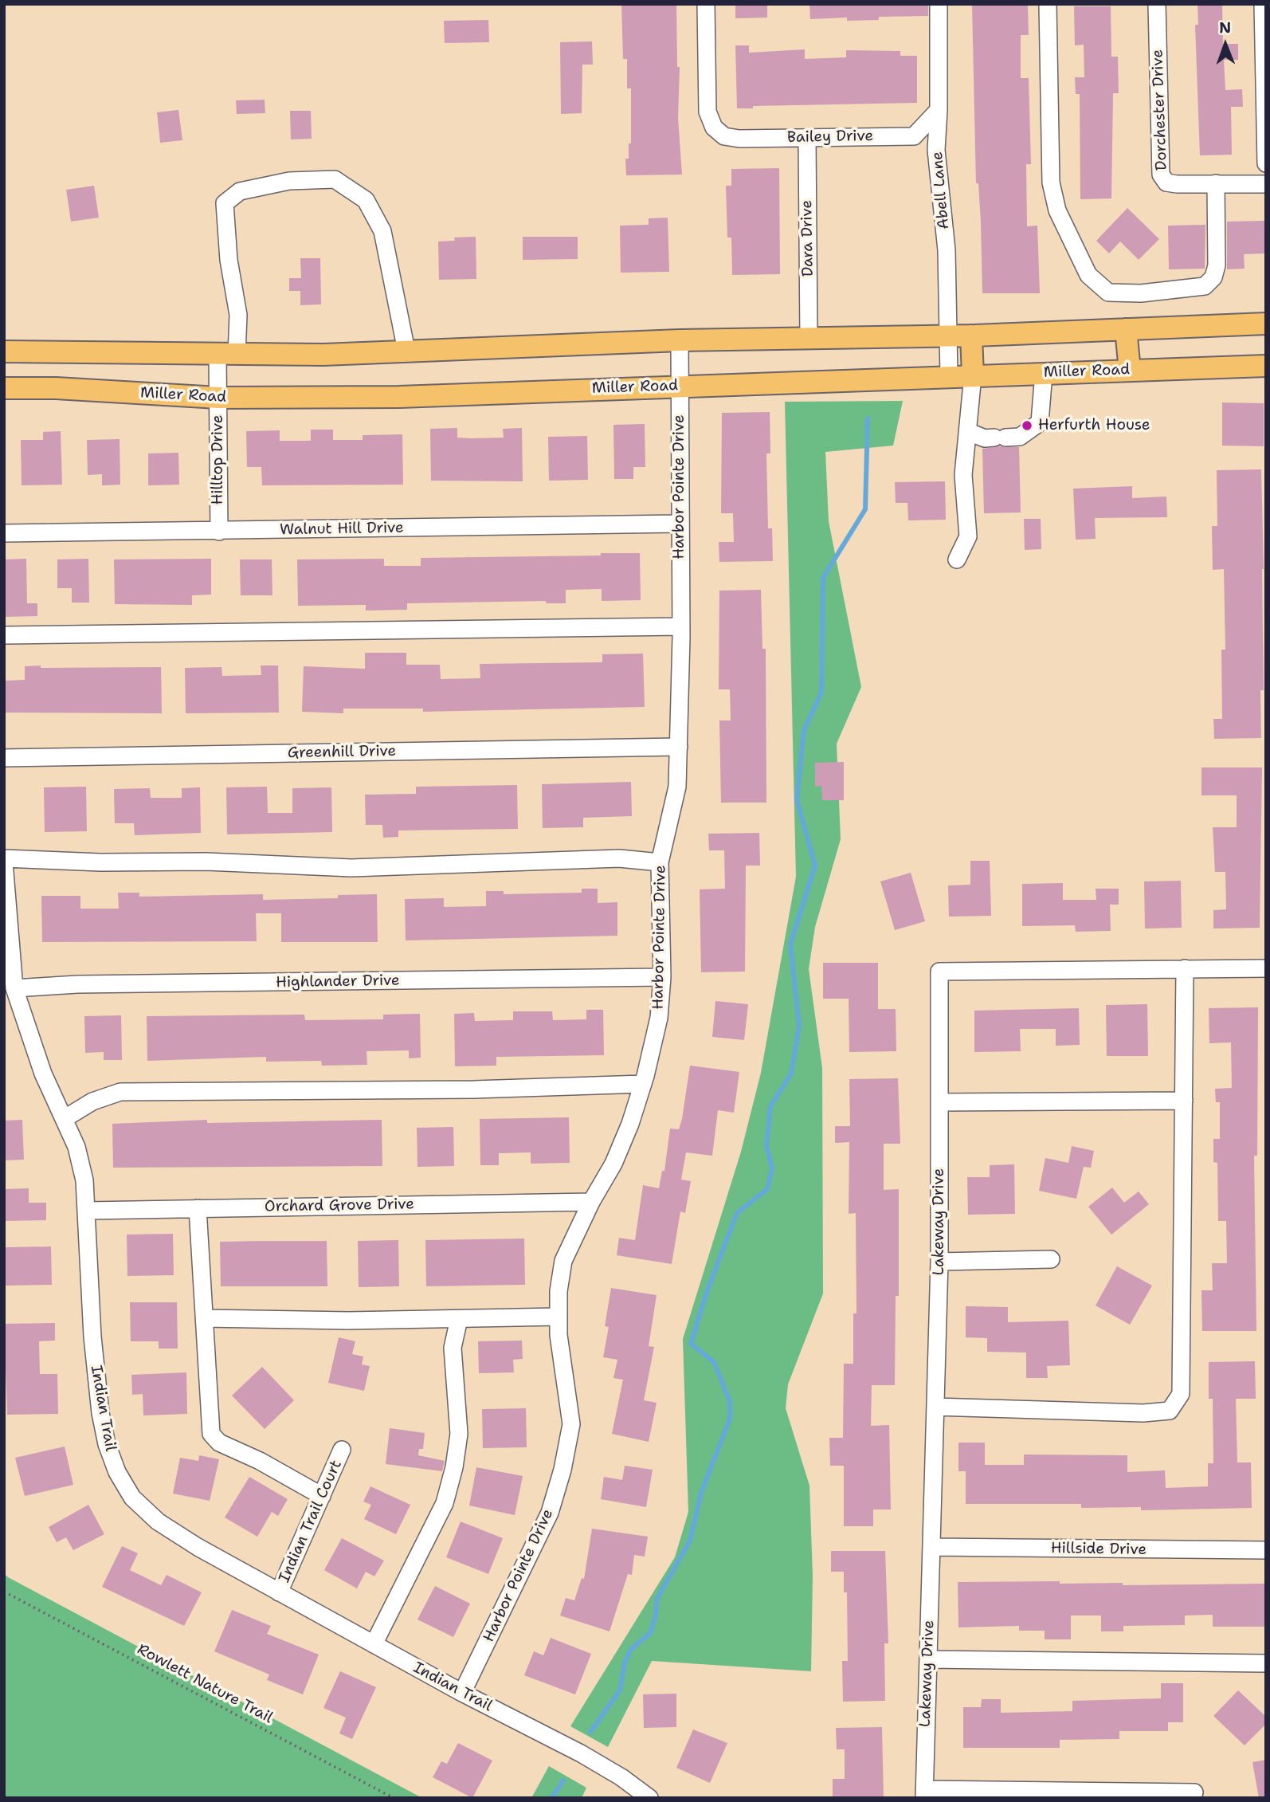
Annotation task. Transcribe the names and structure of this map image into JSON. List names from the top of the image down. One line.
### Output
{"streets":{"main road":["Miller Road"],"street":["Dorchester Drive","Bailey Drive","Abell Lane","Dara Drive","Hilltop Drive","Harbor Pointe Drive","Walnut Hill Drive","Greenhill Drive","Highlander Drive","Orchard Grove Drive","Lakeway Drive","Indian Trail","Indian Trail Court","Hillside Drive"],"path":["Rowlett Nature Trail"]},"crossings":[["Bailey Drive","Abell Lane"],["Bailey Drive","Dara Drive"],["Abell Lane","Miller Road"],["Miller Road","Hilltop Drive"],["Miller Road","Harbor Pointe Drive"],["Hilltop Drive","Walnut Hill Drive"],["Harbor Pointe Drive","Walnut Hill Drive"],["Harbor Pointe Drive","Greenhill Drive"],["Harbor Pointe Drive","Highlander Drive"],["Harbor Pointe Drive","Orchard Grove Drive"],["Harbor Pointe Drive","Indian Trail"],["Highlander Drive","Indian Trail"],["Orchard Grove Drive","Indian Trail"],["Lakeway Drive","Hillside Drive"],["Indian Trail","Indian Trail Court"]],"places":["Herfurth House"],"north":"top"}
